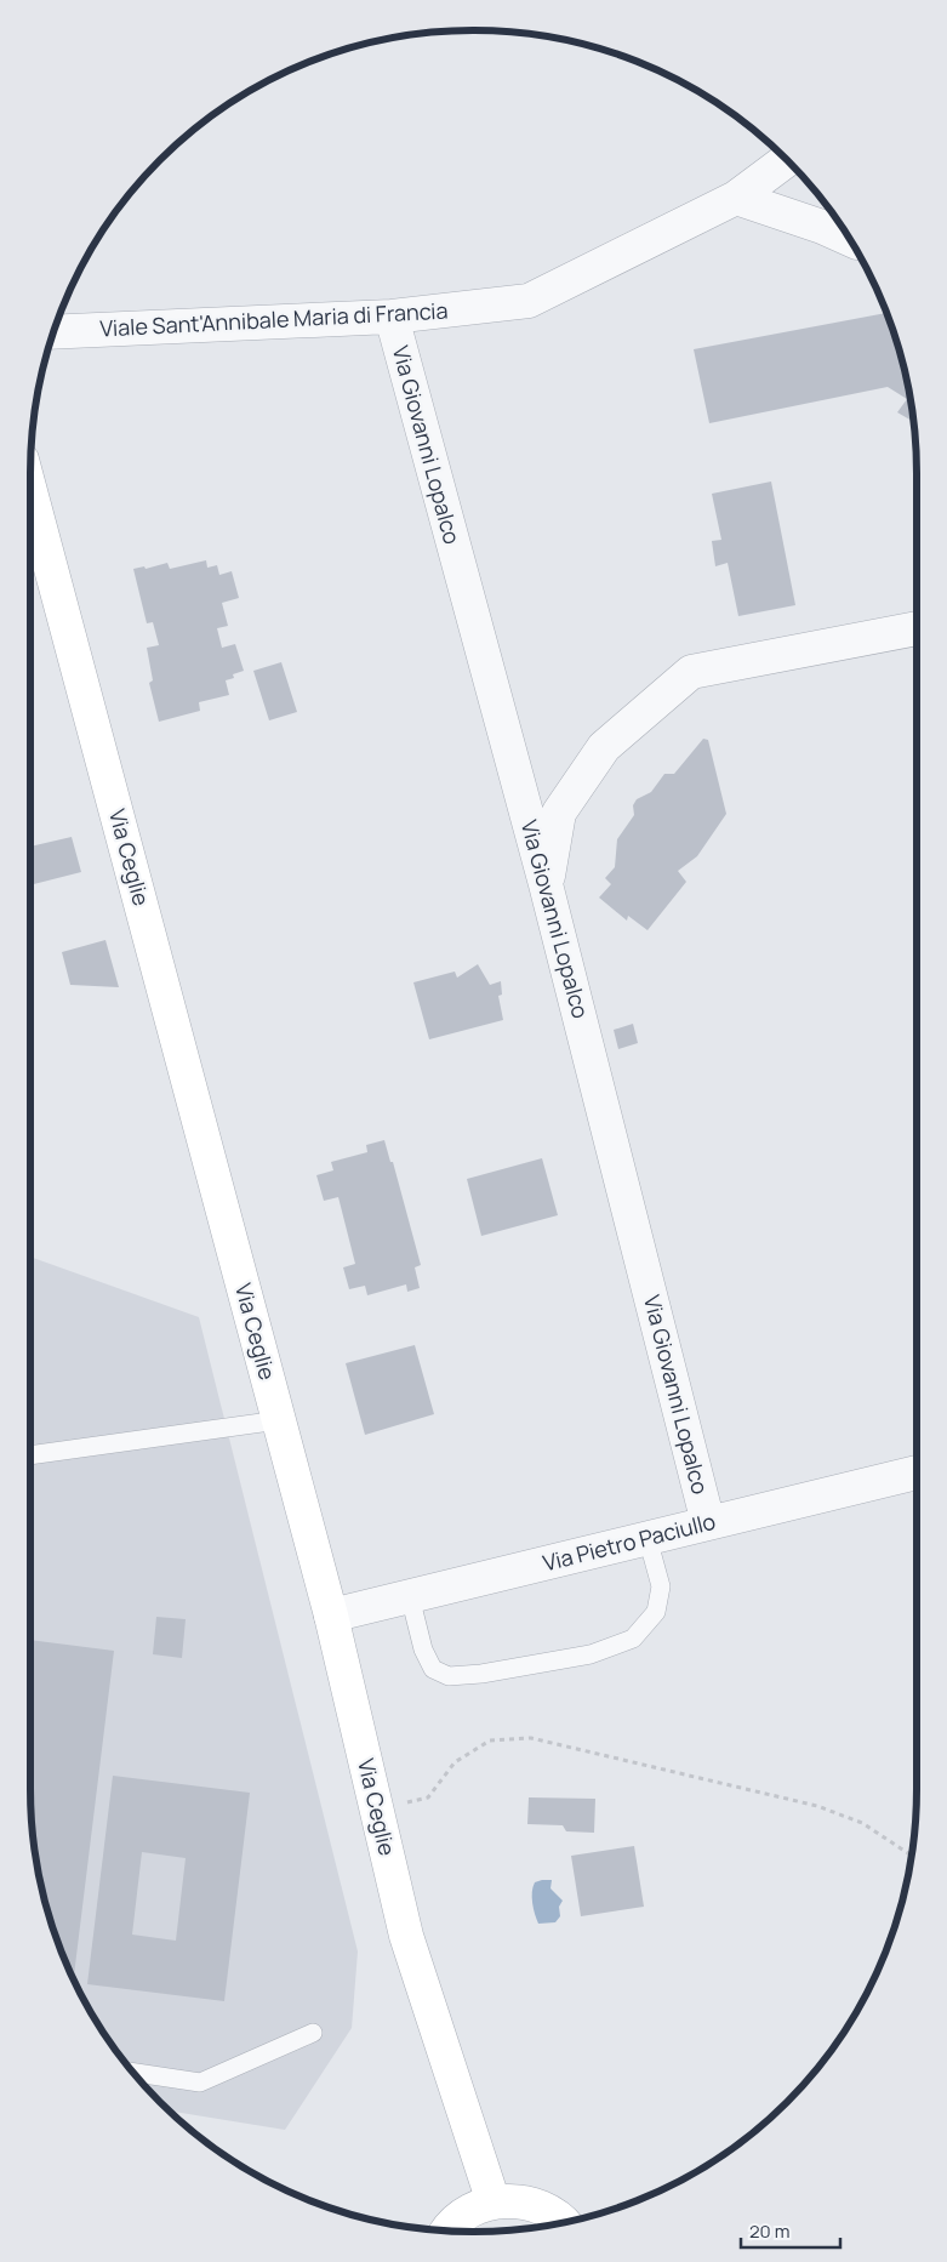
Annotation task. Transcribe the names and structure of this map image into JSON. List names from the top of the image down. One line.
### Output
{"streets":{"main road":["Via Ceglie"],"street":["Viale Sant'Annibale Maria di Francia","Via Giovanni Lopalco","Via Pietro Paciullo"]},"crossings":[["Viale Sant'Annibale Maria di Francia","Via Giovanni Lopalco"],["Via Giovanni Lopalco","Via Pietro Paciullo"],["Via Ceglie","Via Pietro Paciullo"]],"scale_bar":"20 m"}
